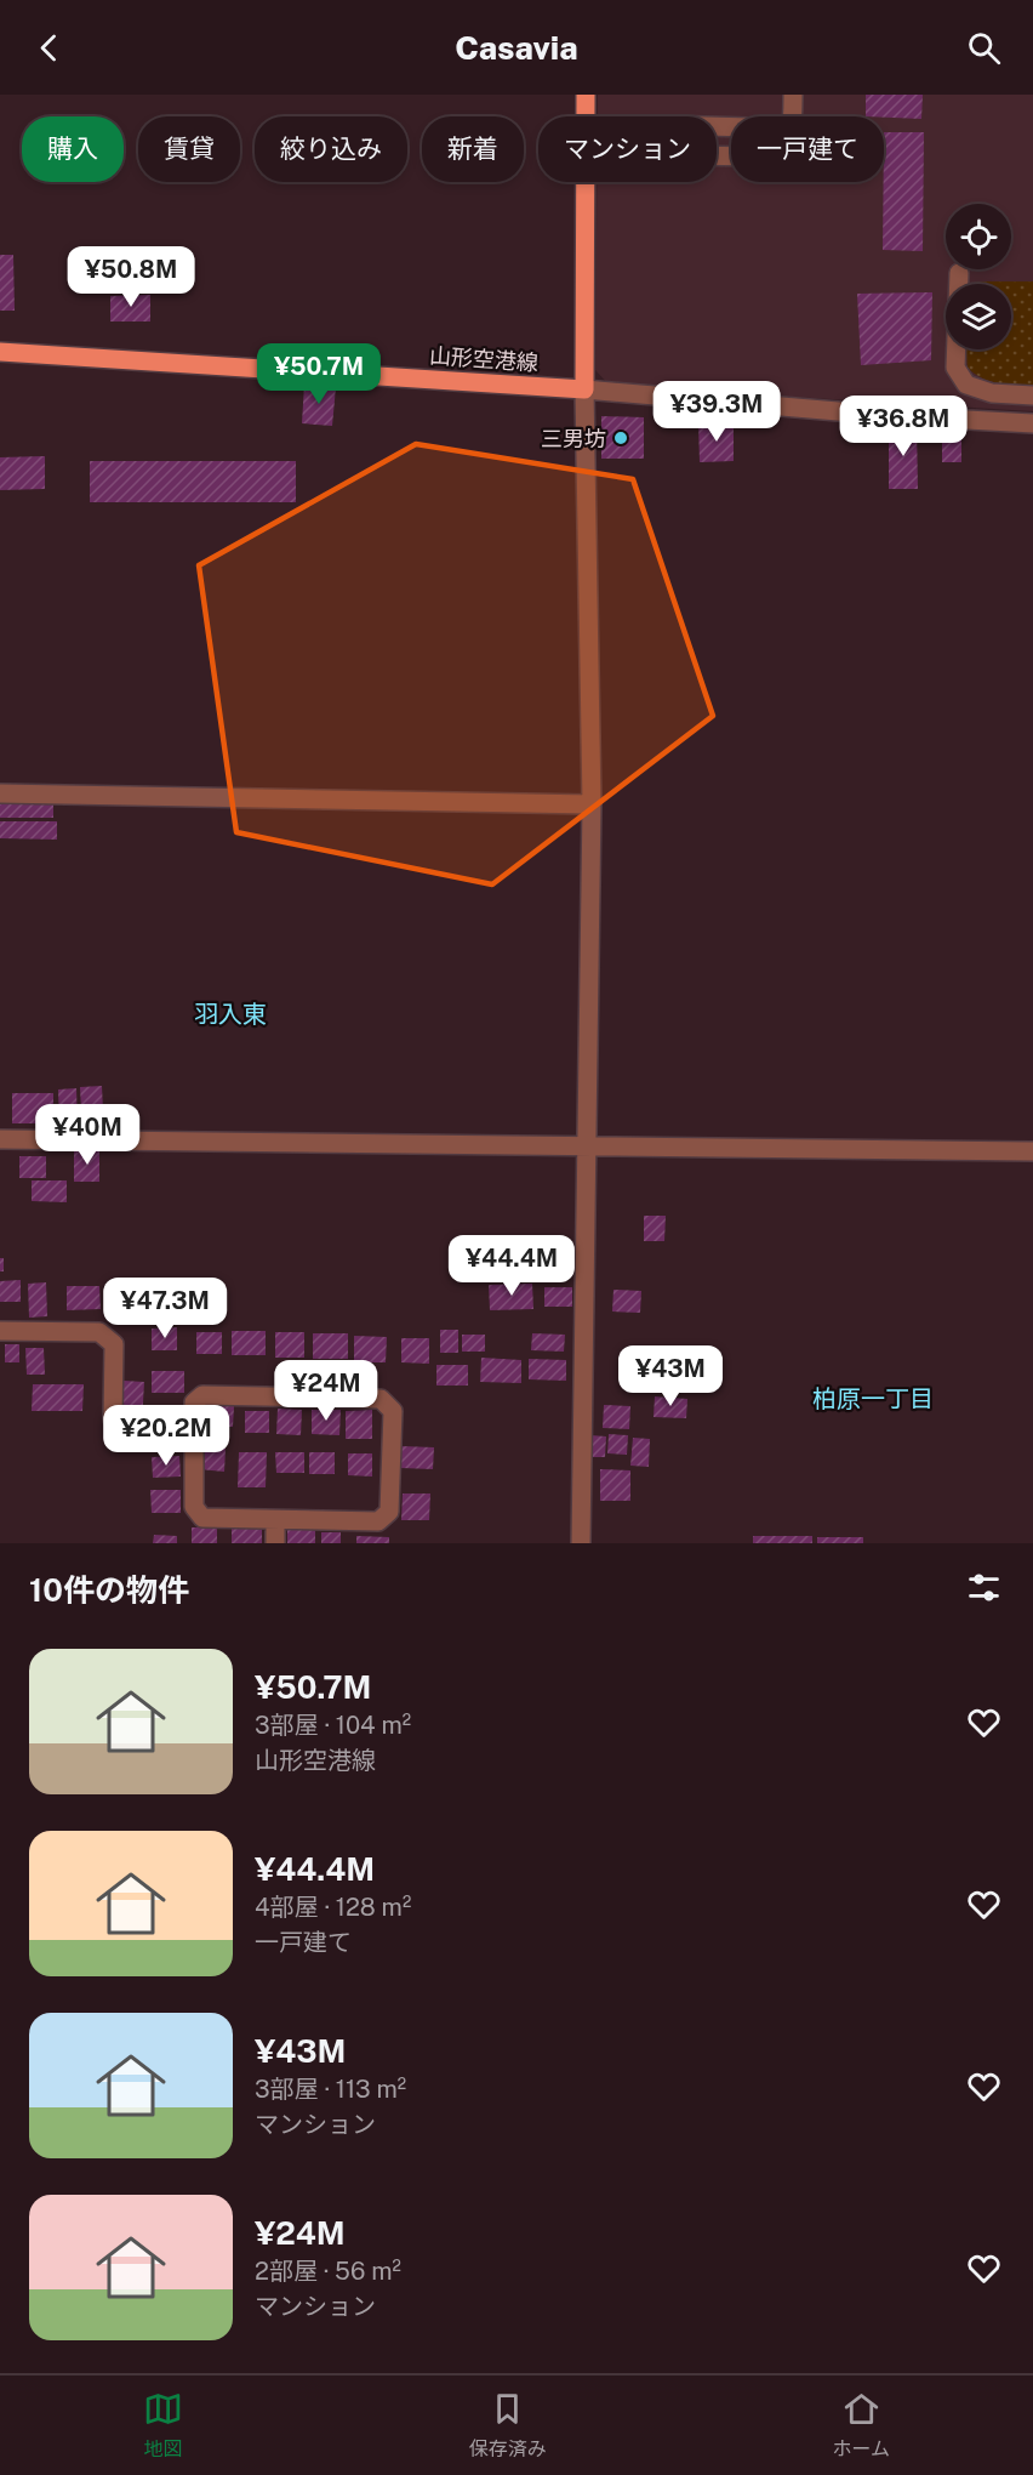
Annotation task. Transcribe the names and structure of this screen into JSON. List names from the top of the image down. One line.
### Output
{"streets":{"main road":["山形空港線"]},"districts":["羽入東","柏原一丁目"],"places":["三男坊"],"page":{"header":"Casavia","chip":["購入","賃貸","絞り込み","新着","マンション","一戸建て"],"price":["¥50.8M","¥50.7M","¥39.3M","¥36.8M","¥40M","¥44.4M","¥47.3M","¥43M","¥24M","¥20.2M"],"heading":"10件の物件","list":[{"name":"¥50.7M","note":"3部屋 · 104 m² · 山形空港線"},{"name":"¥44.4M","note":"4部屋 · 128 m² · 一戸建て"},{"name":"¥43M","note":"3部屋 · 113 m² · マンション"},{"name":"¥24M","note":"2部屋 · 56 m² · マンション"}],"tabs":["地図","保存済み","ホーム"]}}
